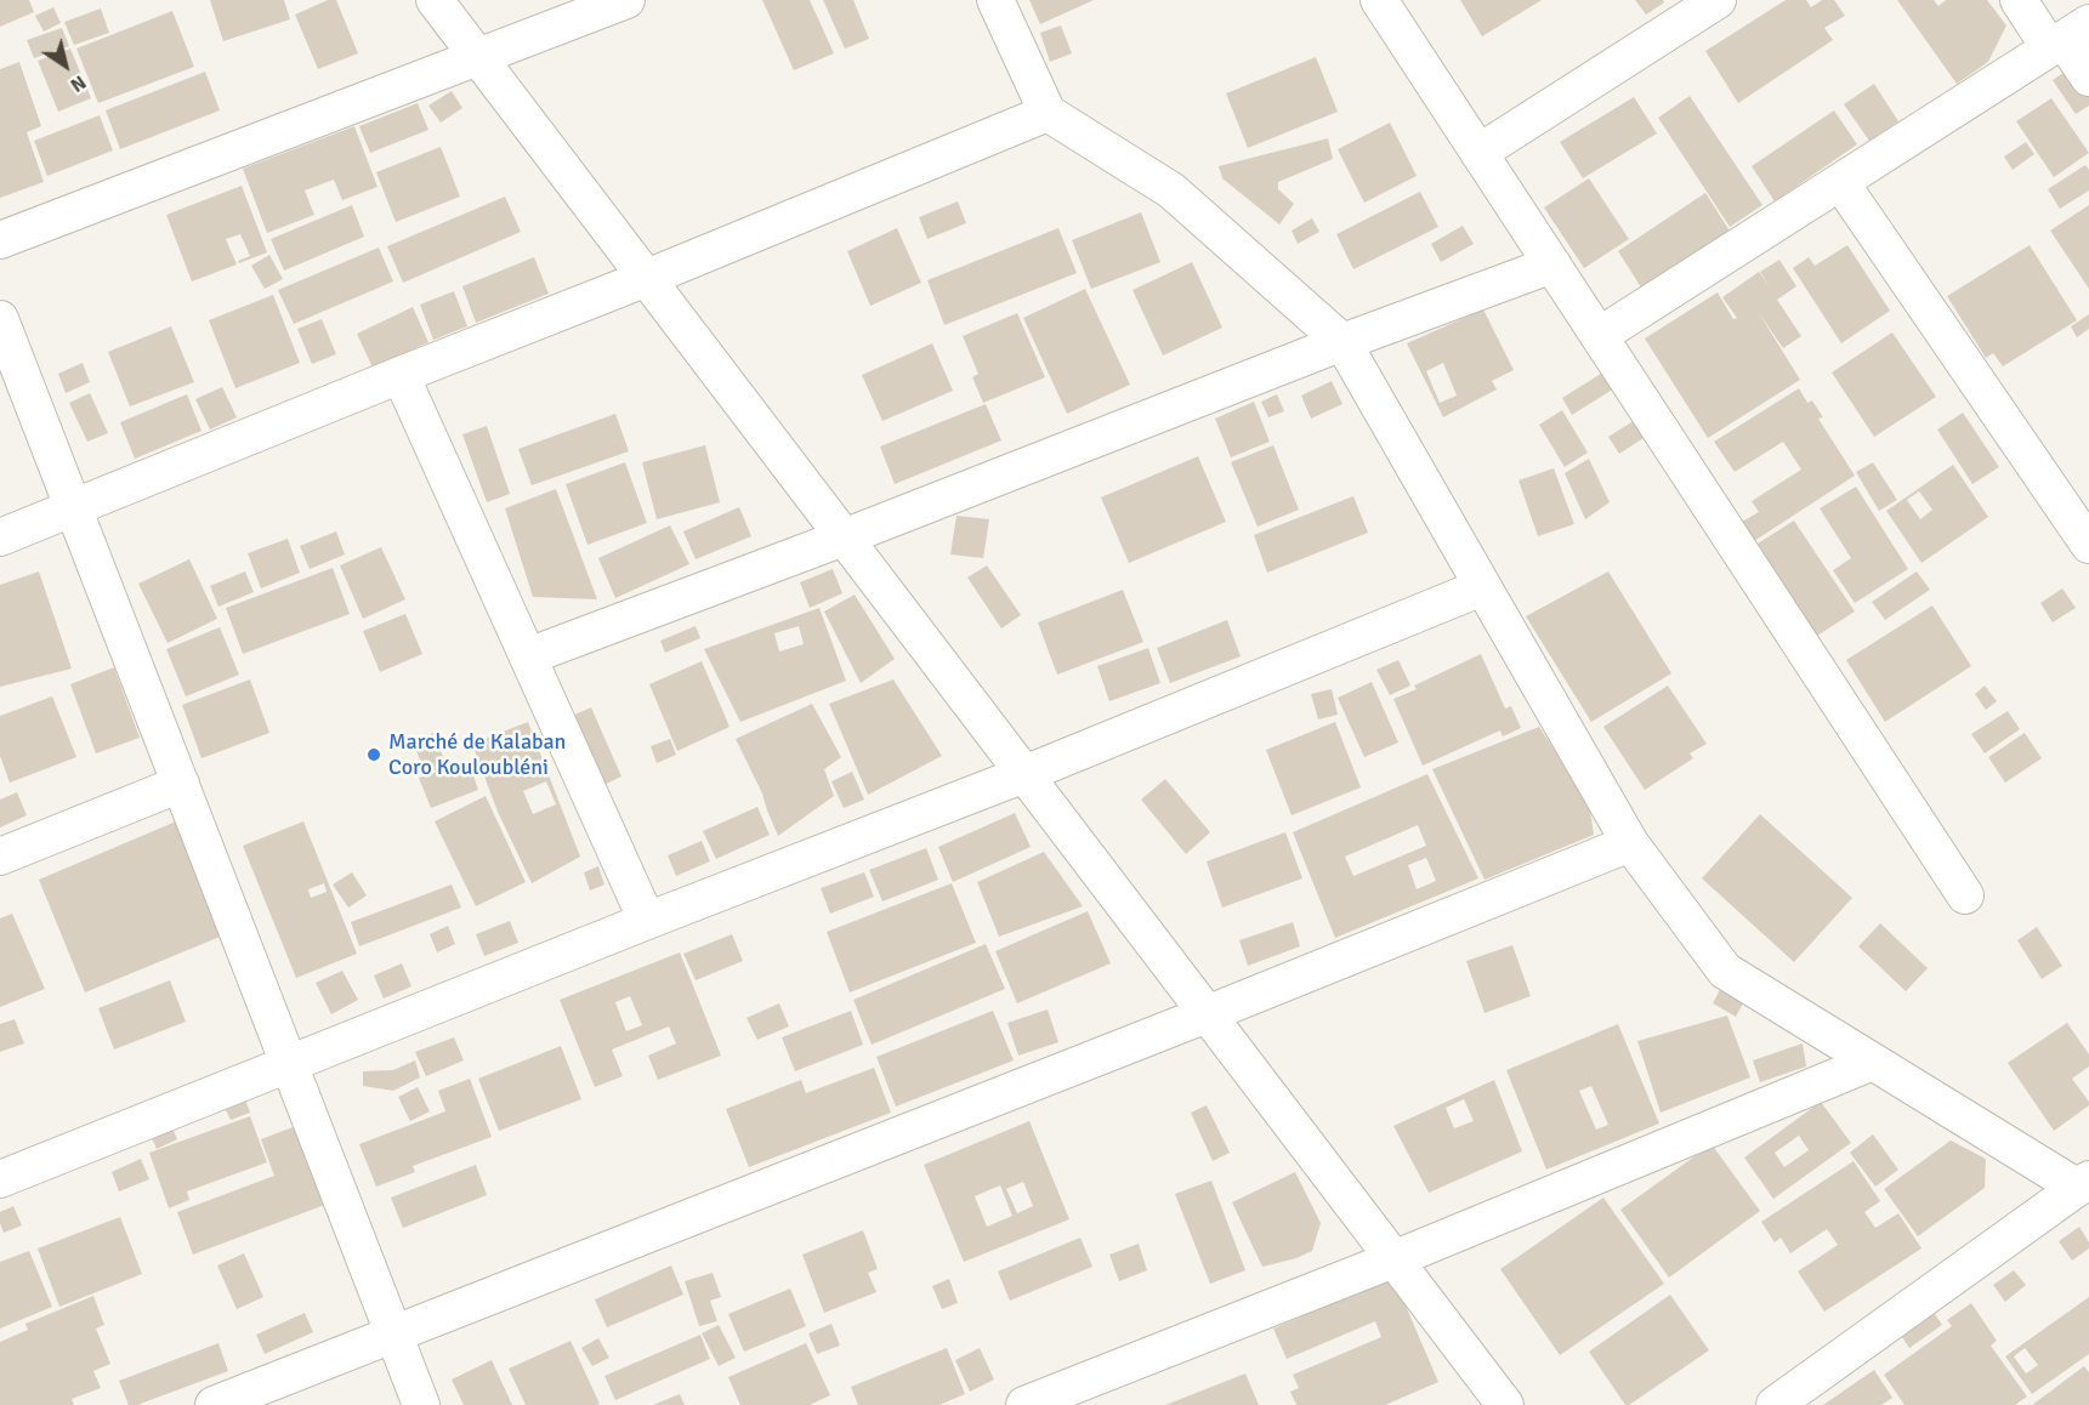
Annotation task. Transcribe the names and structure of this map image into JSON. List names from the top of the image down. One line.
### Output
{"places":["Marché de Kalaban Coro Kouloubléni"],"north":"bottom right"}
